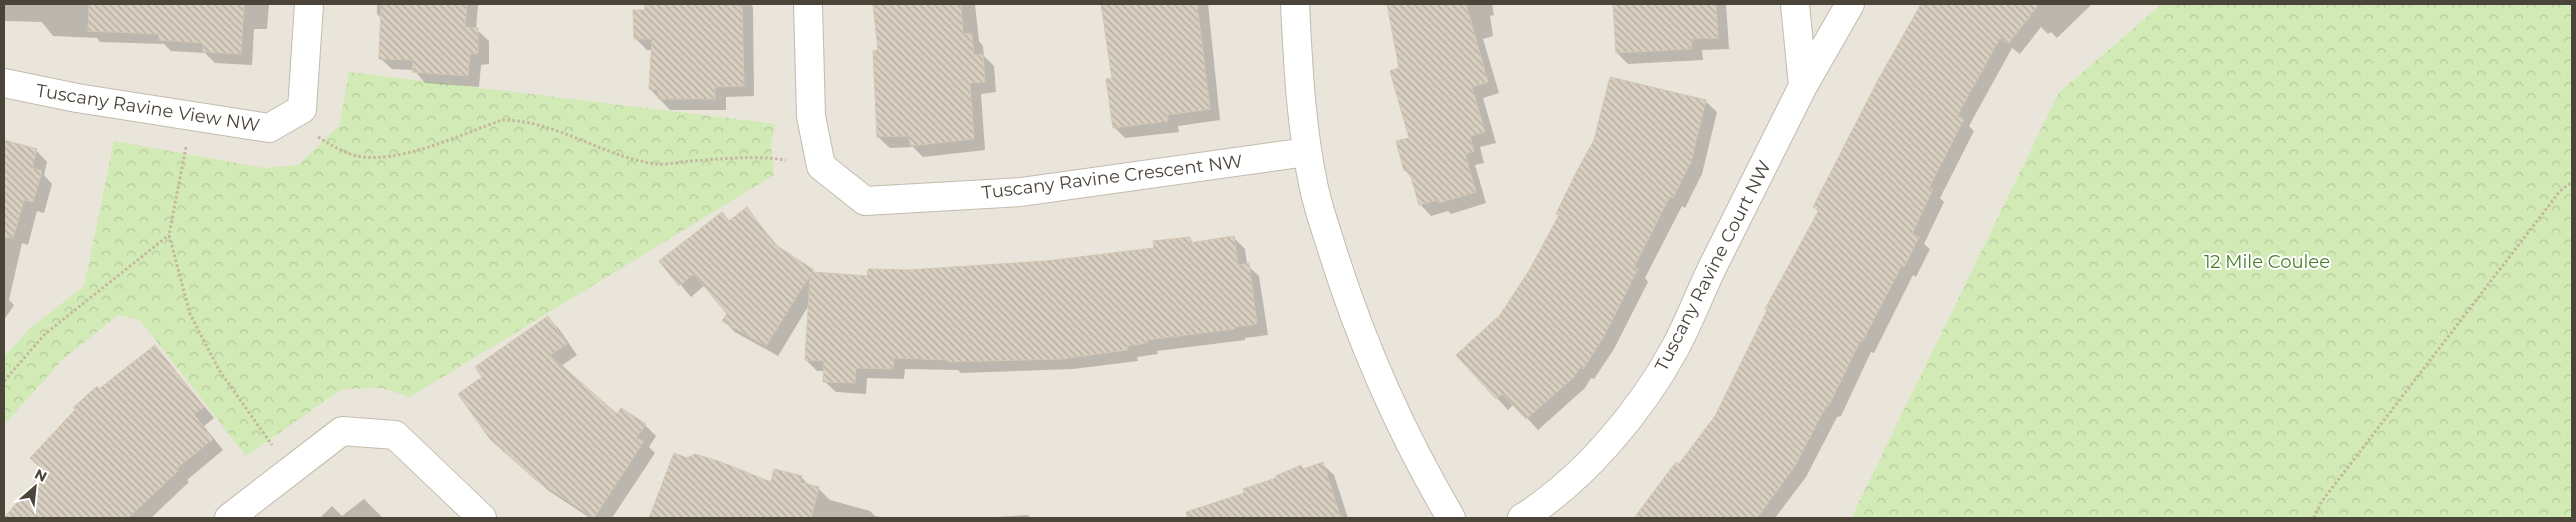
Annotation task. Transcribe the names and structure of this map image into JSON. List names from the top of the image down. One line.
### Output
{"streets":{"street":["Tuscany Ravine View NW","Tuscany Ravine Crescent NW","Tuscany Ravine Court NW"]},"parks":["12 Mile Coulee"],"north":"top right"}
